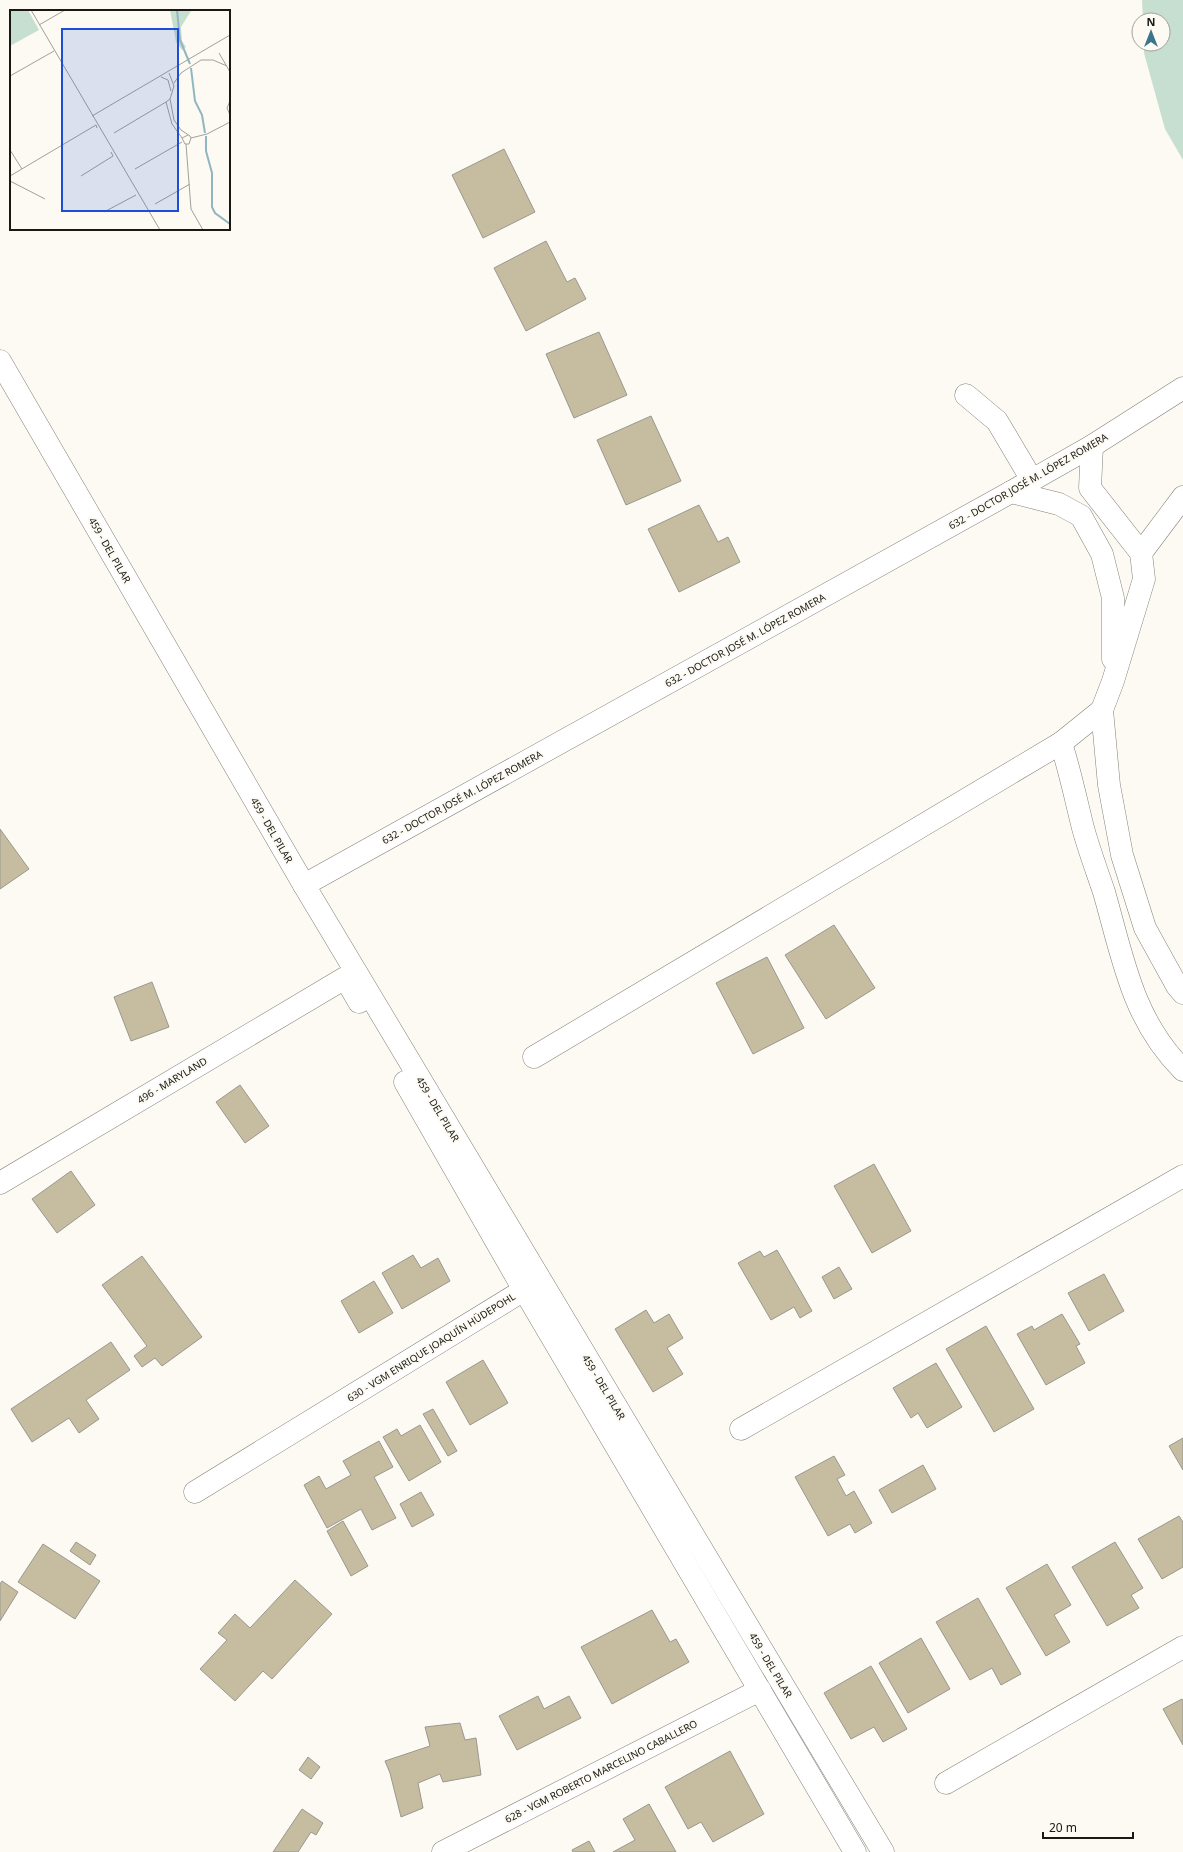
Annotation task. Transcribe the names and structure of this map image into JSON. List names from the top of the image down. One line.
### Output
{"streets":{"street":["632 - DOCTOR JOSÉ M. LÓPEZ ROMERA","459 - DEL PILAR","496 - MARYLAND","630 - VGM ENRIQUE JOAQUÍN HÜDEPOHL","628 - VGM ROBERTO MARCELINO CABALLERO"]},"crossings":[["632 - DOCTOR JOSÉ M. LÓPEZ ROMERA","459 - DEL PILAR"],["496 - MARYLAND","630 - VGM ENRIQUE JOAQUÍN HÜDEPOHL"]],"scale_bar":"20 m","north":"top"}
